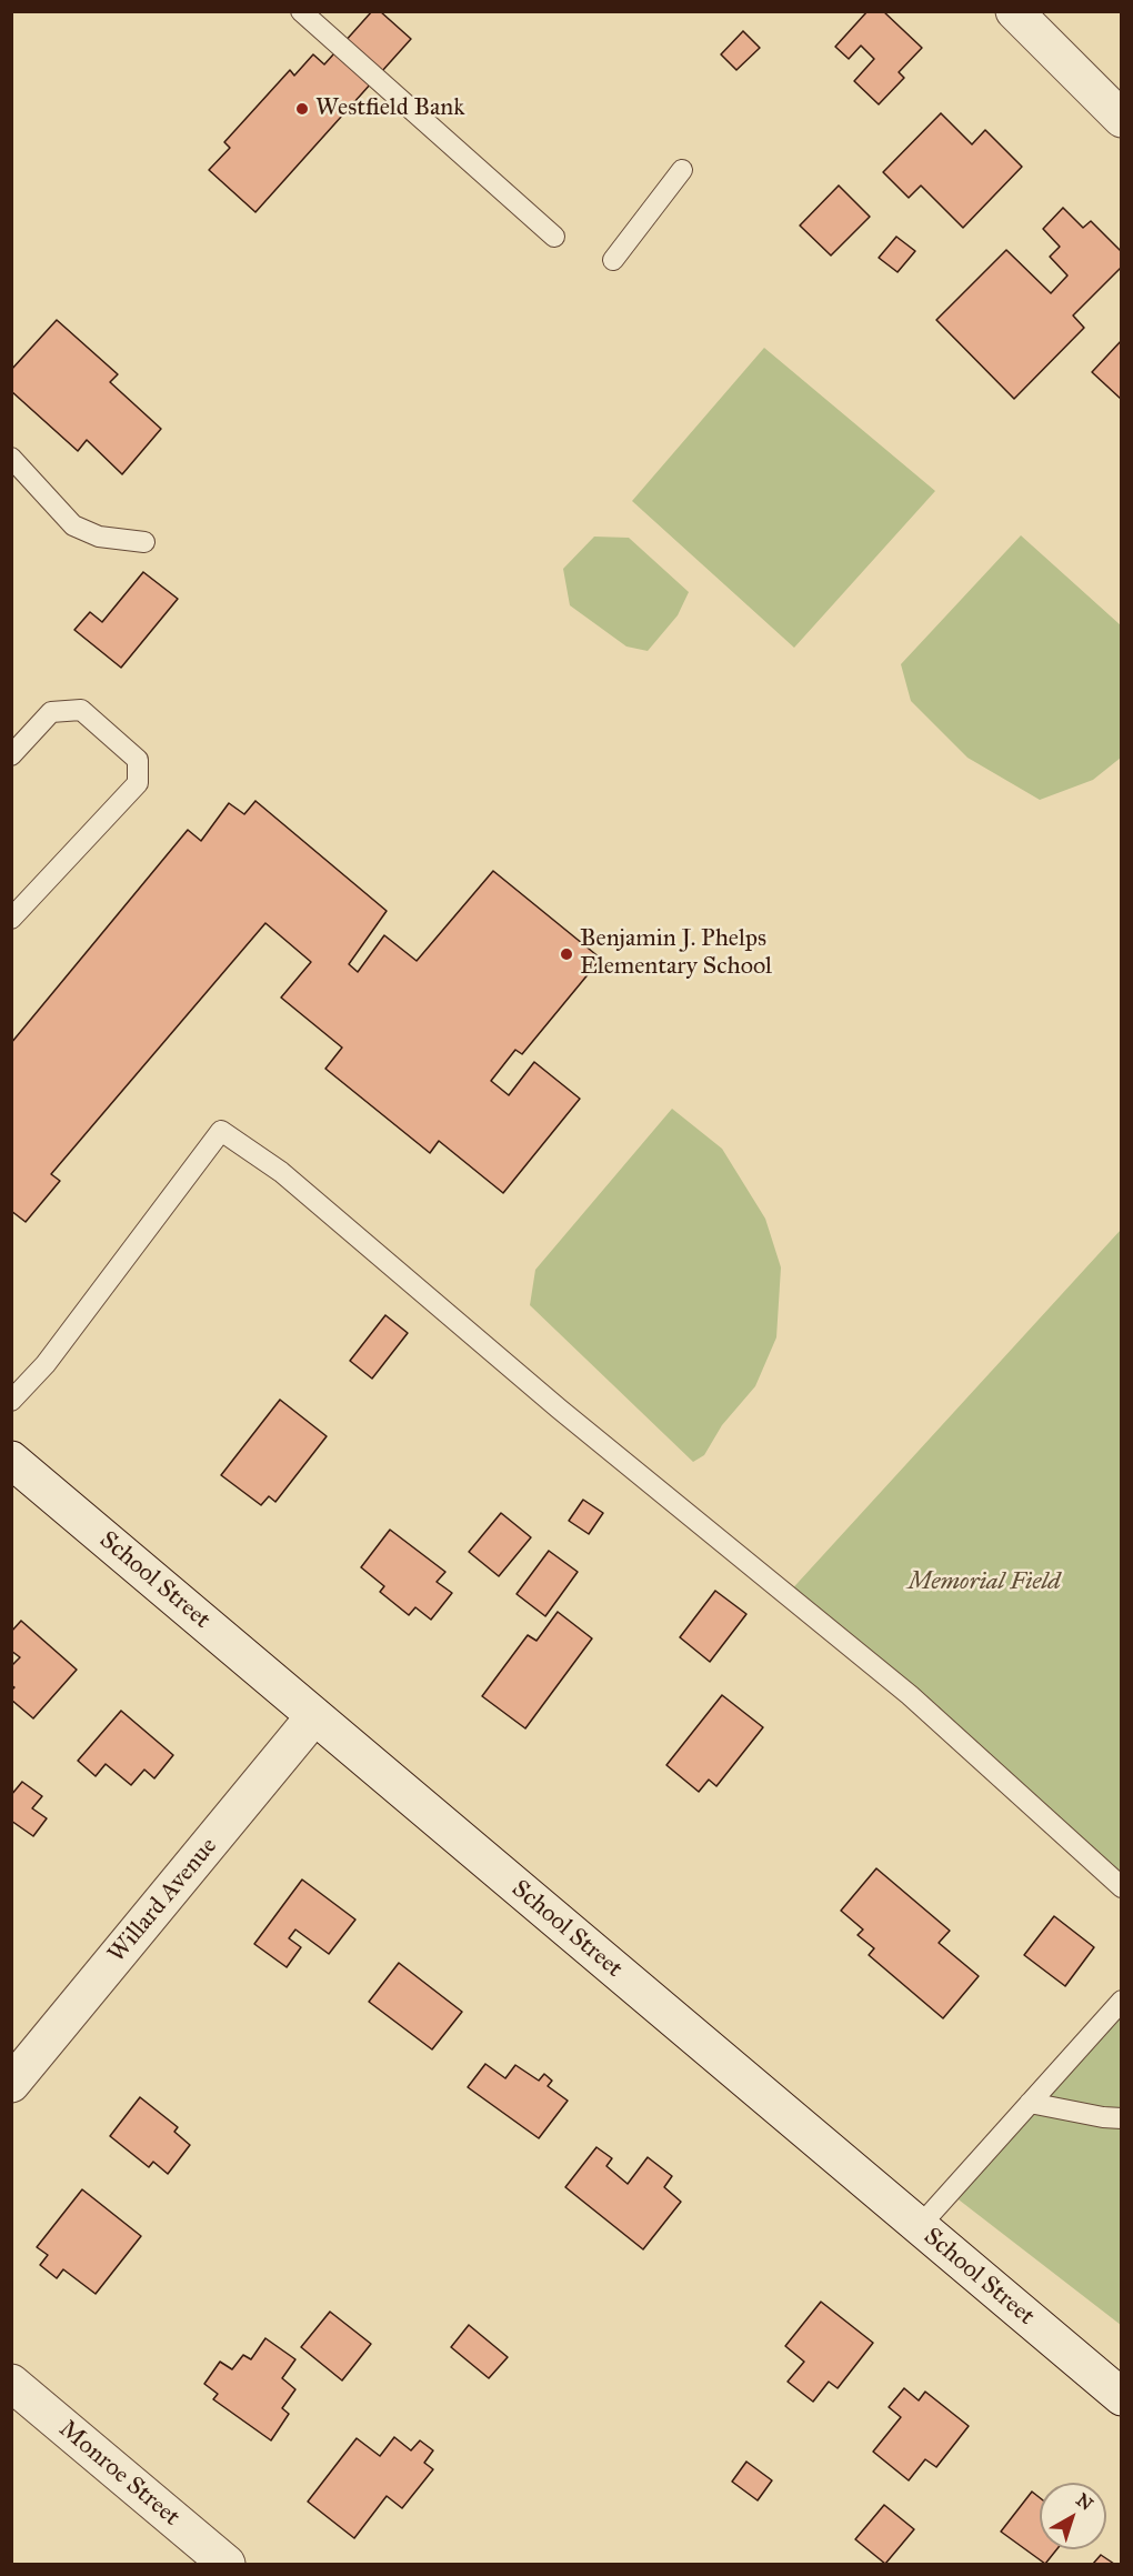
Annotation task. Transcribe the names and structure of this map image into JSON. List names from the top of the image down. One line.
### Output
{"streets":{"street":["School Street","Willard Avenue","Monroe Street"]},"crossings":[["School Street","Willard Avenue"]],"parks":["Memorial Field"],"places":["Westfield Bank","Benjamin J. Phelps Elementary School"],"north":"top right"}
